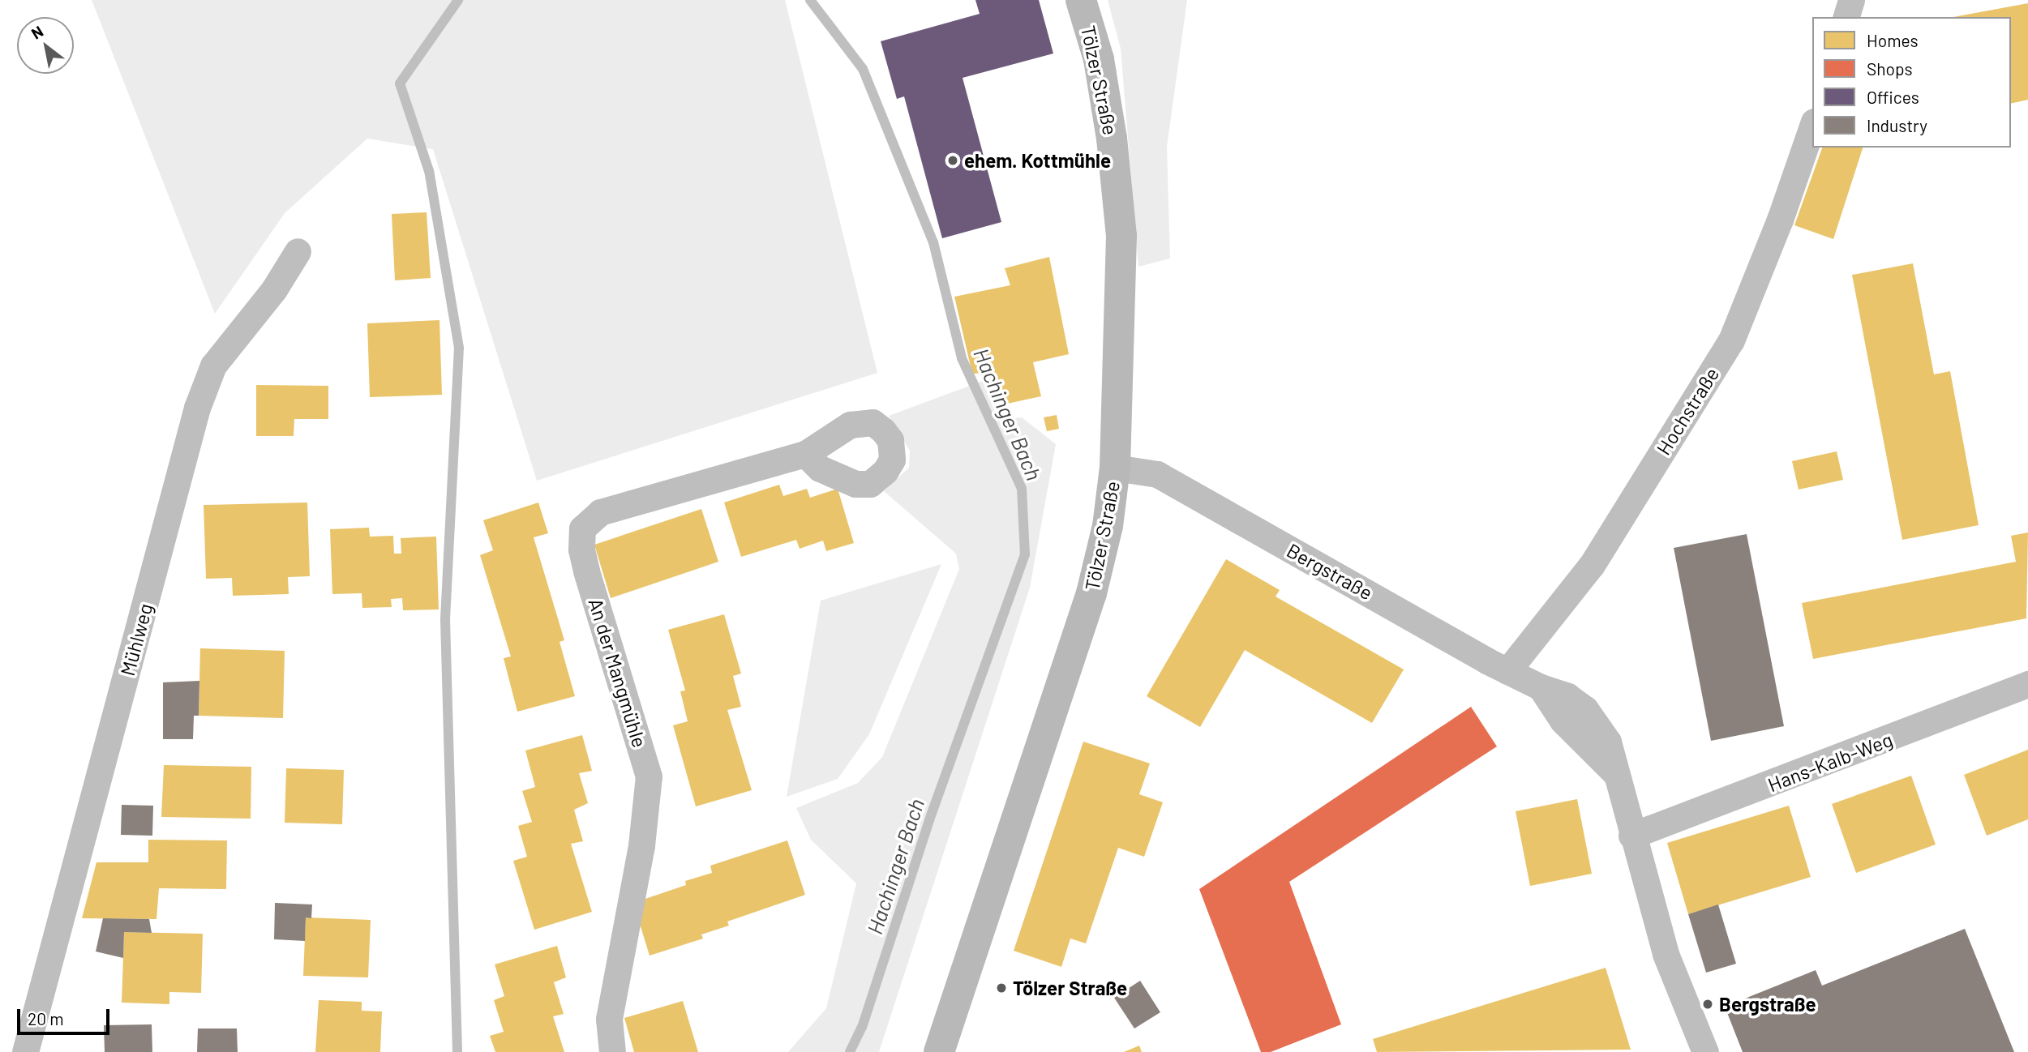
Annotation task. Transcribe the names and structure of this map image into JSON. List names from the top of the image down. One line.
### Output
{"streets":{"main road":["Tölzer Straße"],"street":["Hochstraße","Bergstraße","Mühlweg","An der Mangmühle","Hans-Kalb-Weg"]},"crossings":[["Tölzer Straße","Bergstraße"],["Hochstraße","Bergstraße"],["Bergstraße","Hans-Kalb-Weg"]],"water":["Hachinger Bach"],"places":["ehem. Kottmühle","Tölzer Straße","Bergstraße"],"legend":["Homes","Shops","Offices","Industry"],"scale_bar":"20 m","north":"top left"}
